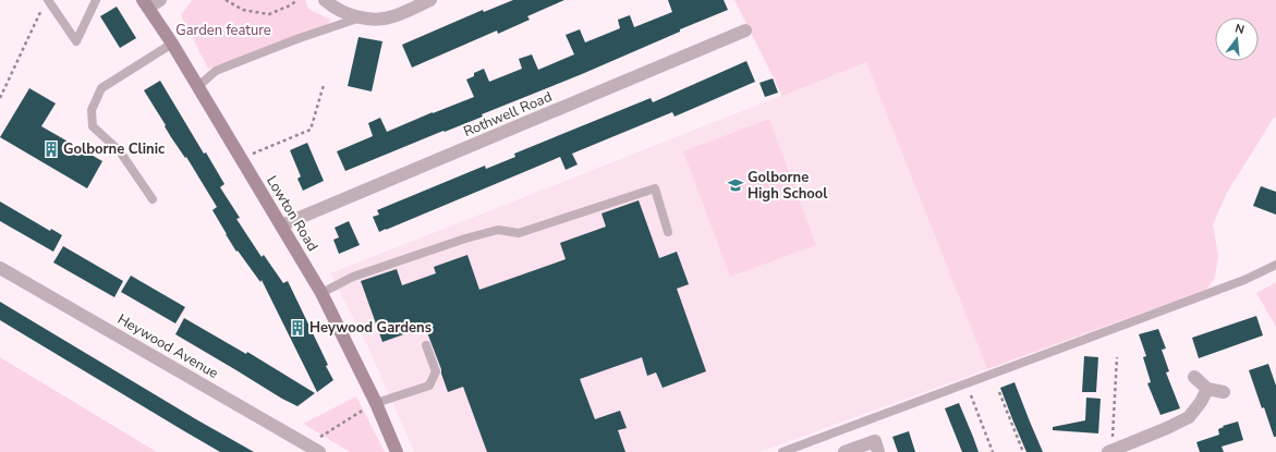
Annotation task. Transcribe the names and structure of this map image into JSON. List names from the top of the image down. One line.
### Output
{"streets":{"main road":["Lowton Road"],"street":["Rothwell Road","Heywood Avenue"]},"crossings":[["Rothwell Road","Lowton Road"]],"parks":["Garden feature"],"places":{"building":["Golborne Clinic","Heywood Gardens"],"school or university":["Golborne High School"]},"north":"top"}
